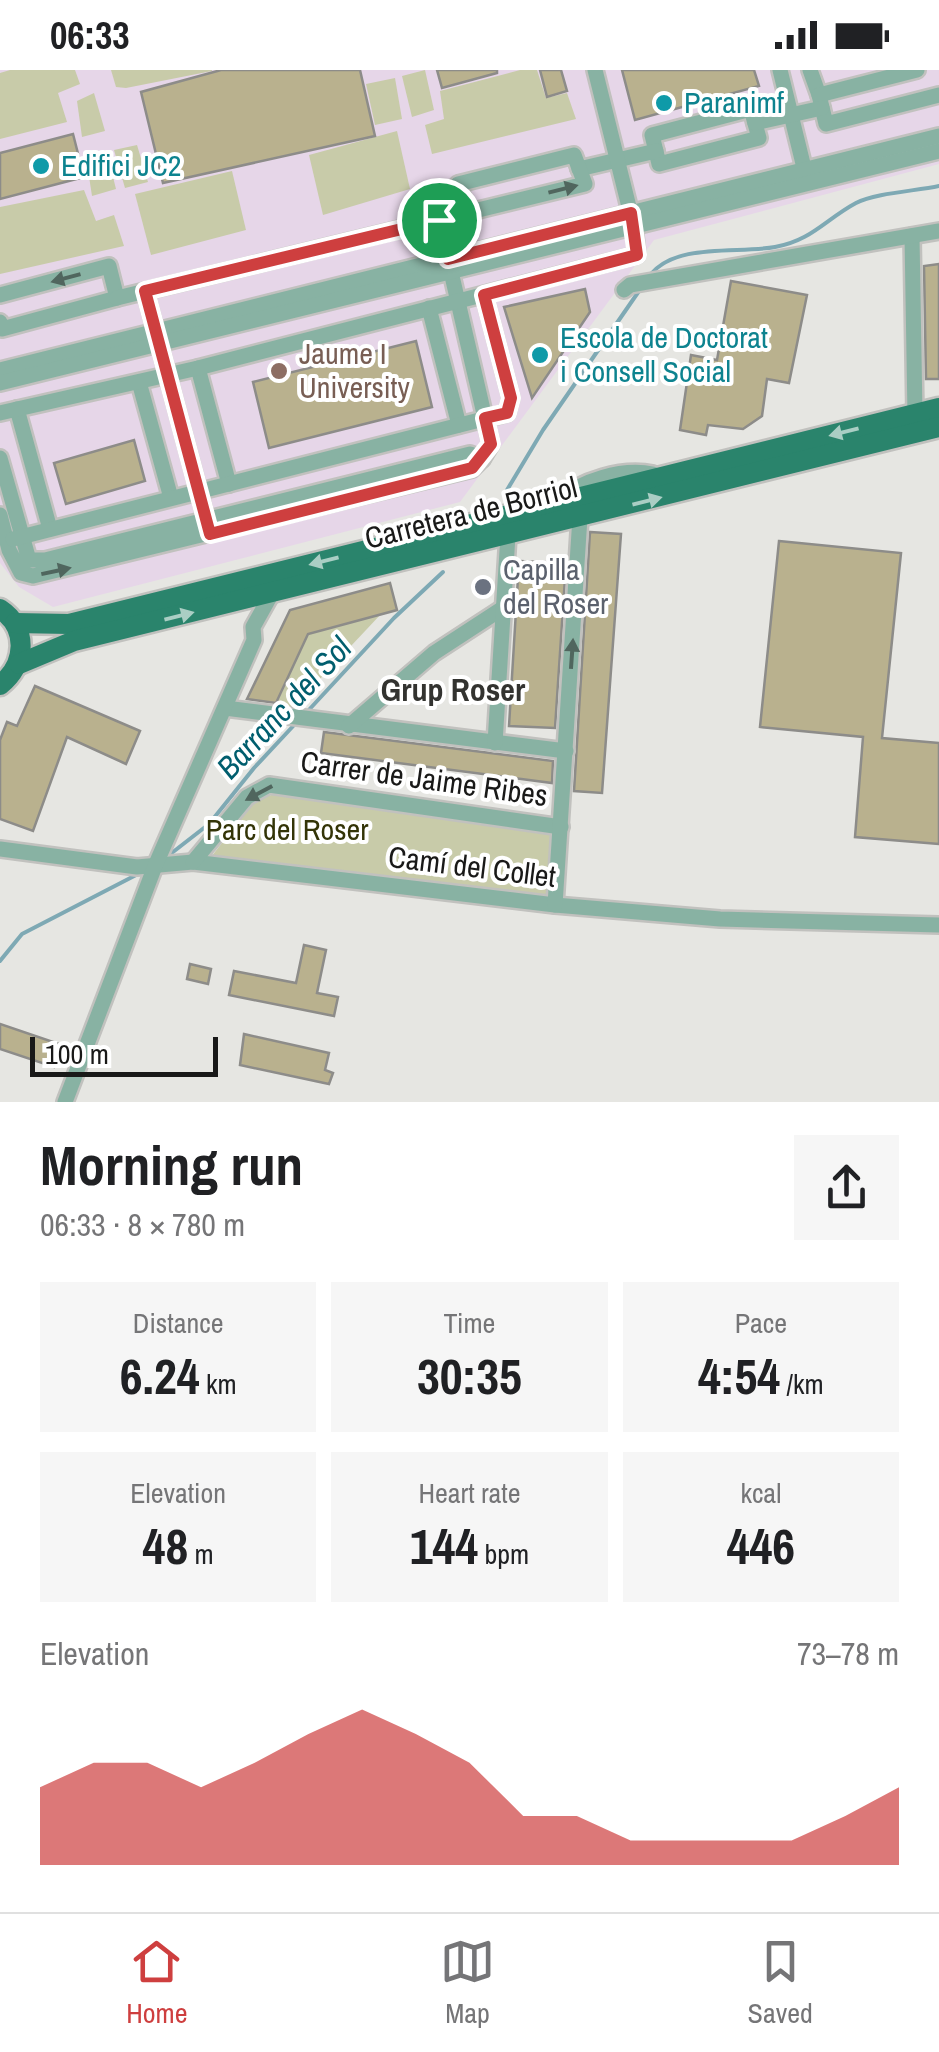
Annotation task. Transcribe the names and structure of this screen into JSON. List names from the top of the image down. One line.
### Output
{"streets":{"main road":["Carretera de Borriol"],"street":["Carrer de Jaime Ribes","Camí del Collet"]},"crossings":[["Carrer de Jaime Ribes","Camí del Collet"]],"districts":["Grup Roser"],"water":["Barranc del Sol"],"parks":["Parc del Roser"],"places":["Paranimf","Edifici JC2","Escola de Doctorat i Consell Social","Jaume I University","Capilla del Roser"],"scale_bar":"100 m","page":{"status":"06:33","scale":"100 m","heading":["Morning run","06:33 · 8 × 780 m"],"stats":[["Distance","6.24 km"],["Time","30:35"],["Pace","4:54 /km"],["Elevation","48 m"],["Heart rate","144 bpm"],["kcal","446"]],"chart":["Elevation","73–78 m"],"tabs":["Home","Map","Saved"]}}
